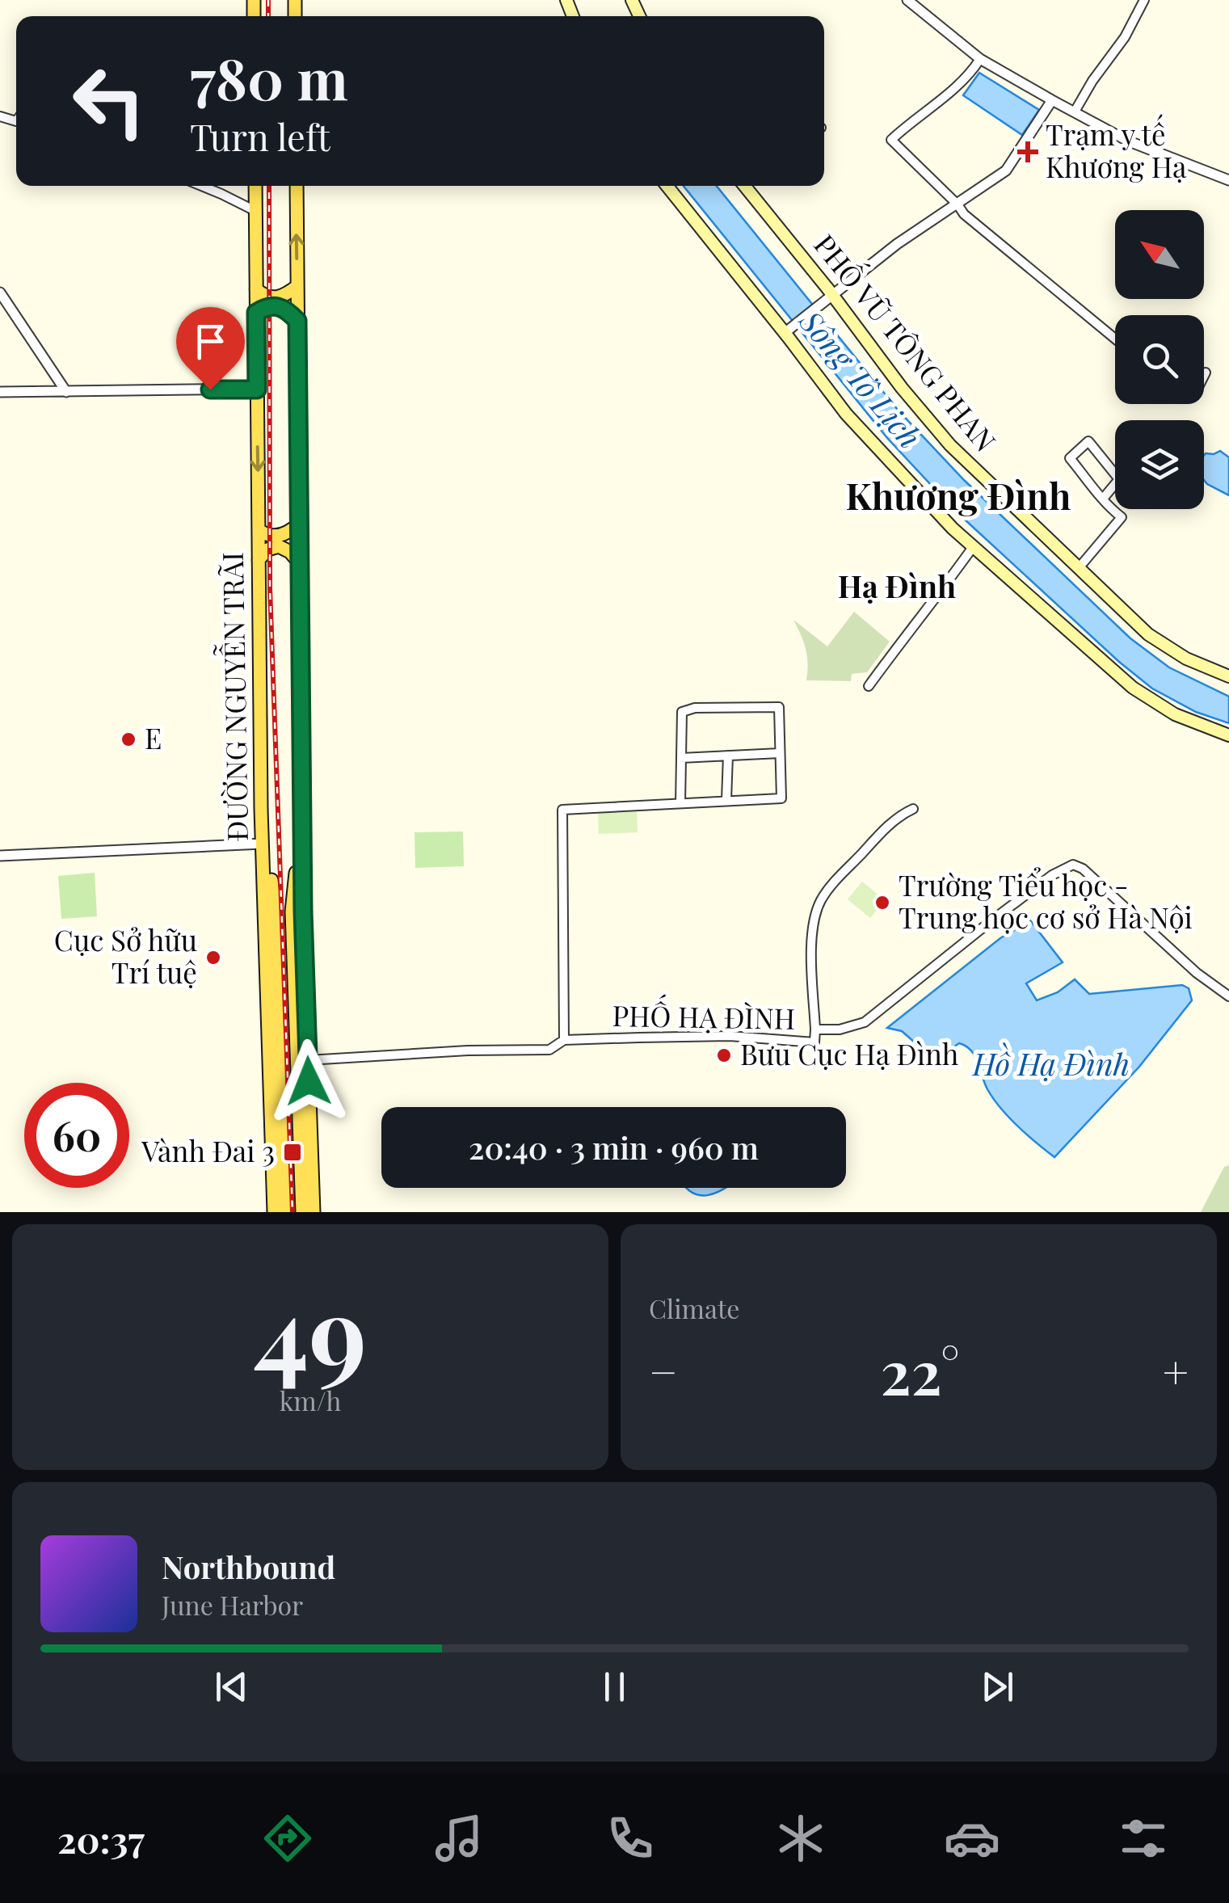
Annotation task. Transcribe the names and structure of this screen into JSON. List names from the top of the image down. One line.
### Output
{"streets":{"main road":["PHỐ VŨ TÔNG PHAN","ĐƯỜNG NGUYỄN TRÃI"],"street":["PHỐ HẠ ĐÌNH"]},"districts":["Khương Đình","Hạ Đình"],"water":["Sông Tô Lịch","Hồ Hạ Đình"],"places":{"health":["Trạm y tế Khương Hạ"],"other":["E","Trường Tiểu học - Trung học cơ sở Hà Nội","Cục Sở hữu Trí tuệ","Bưu Cục Hạ Đình"],"transit":["Vành Đai 3"]},"north":"top left","page":{"turn":["780 m","Turn left"],"limit":"60","trip":"20:40 · 3 min · 960 m","tile":[["49","km/h"],"Climate"],"heat":["−","22°","+"],"song":["Northbound","June Harbor"],"tabs":"20:37"}}
